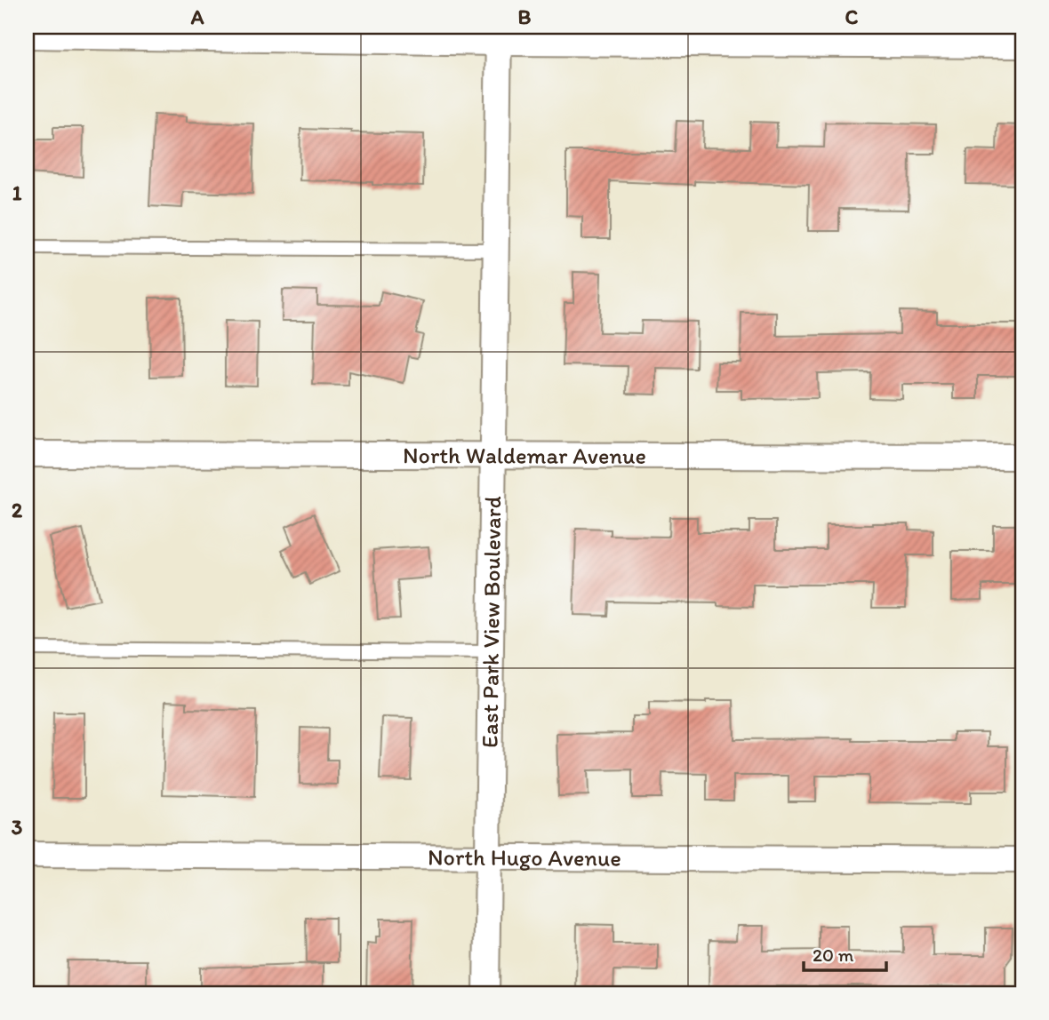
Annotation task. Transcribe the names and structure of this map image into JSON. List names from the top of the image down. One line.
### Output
{"streets":{"street":["North Waldemar Avenue","East Park View Boulevard","North Hugo Avenue"]},"crossings":[["North Waldemar Avenue","East Park View Boulevard"],["East Park View Boulevard","North Hugo Avenue"]],"scale_bar":"20 m","grid":{"columns":["A","B","C"],"rows":["1","2","3"]}}
